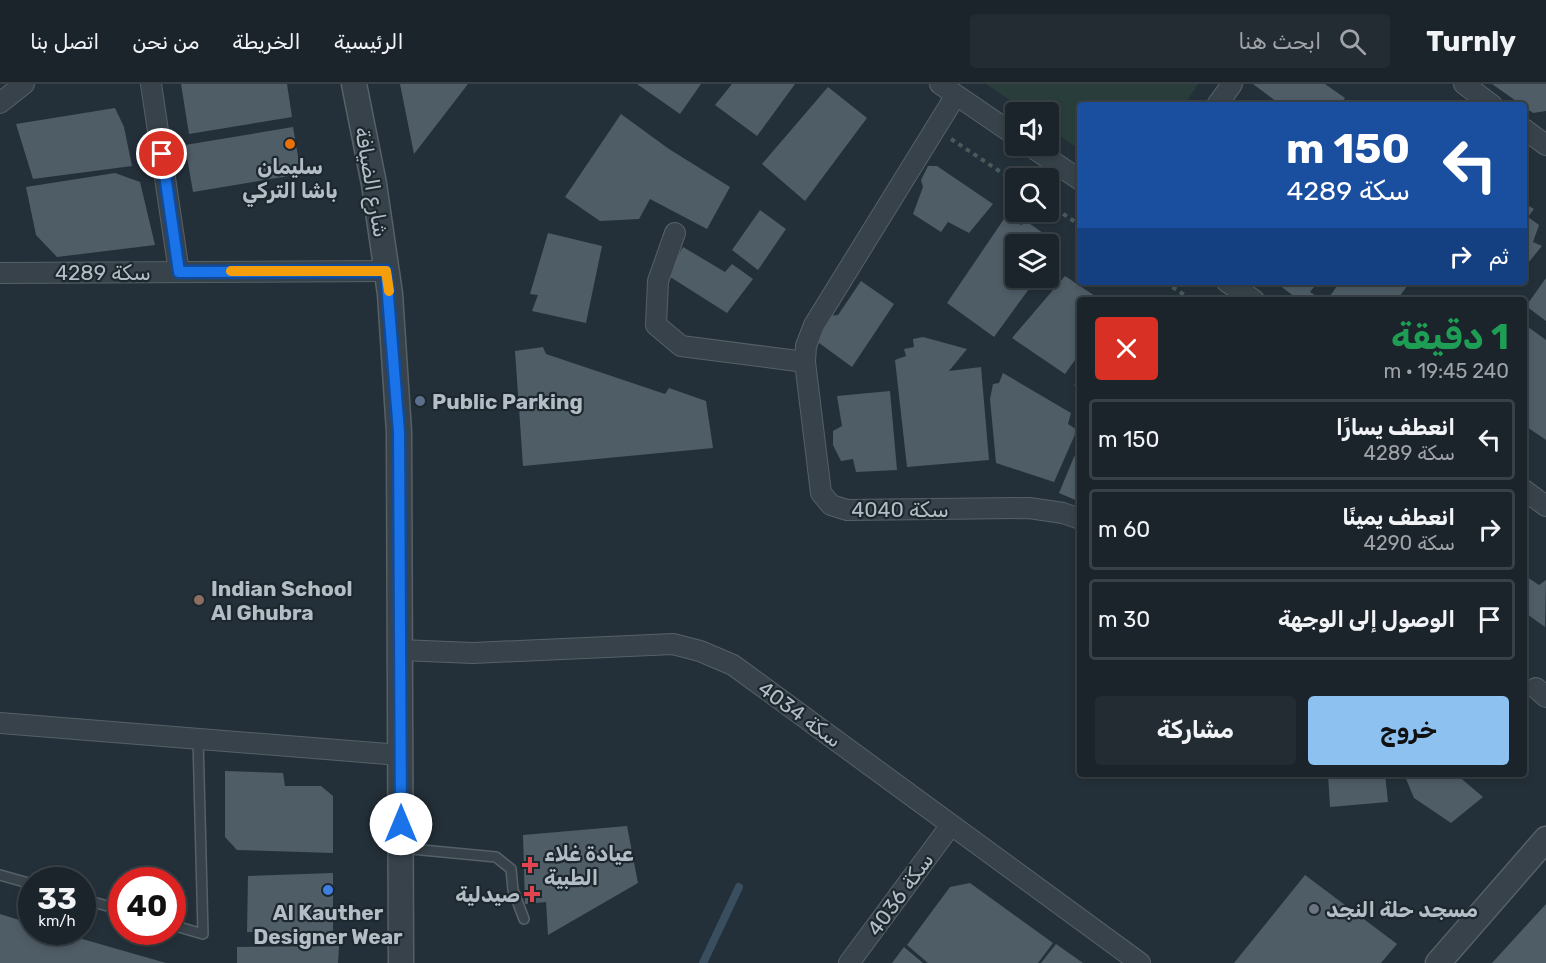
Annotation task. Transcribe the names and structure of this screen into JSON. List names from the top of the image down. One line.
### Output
{"streets":{"street":["شارع الضيافة","سكة 4289","سكة 4040","سكة 4034","سكة 4036"]},"crossings":[["شارع الضيافة","سكة 4289"],["شارع الضيافة","سكة 4034"],["سكة 4034","سكة 4036"]],"places":{"other":["سليمان باشا التركي","Public Parking","Indian School Al Ghubra","Al Kauther Designer Wear","مسجد حلة النجد"],"health":["عيادة غلاء الطبية","صيدلية"]},"page":{"header":"Turnly","search":"ابحث هنا","nav":["الرئيسية","الخريطة","من نحن","اتصل بنا"],"turn":["150 m","سكة 4289"],"then":"ثم","heading":["1 دقيقة","240 m · 19:45"],"list":[{"name":"انعطف يسارًا","note":"سكة 4289","value":"150 m"},{"name":"انعطف يمينًا","note":"سكة 4290","value":"60 m"},{"name":"الوصول إلى الوجهة","value":"30 m"}],"buttons":["خروج","مشاركة"],"speed":"33 km/h","limit":"40"}}
